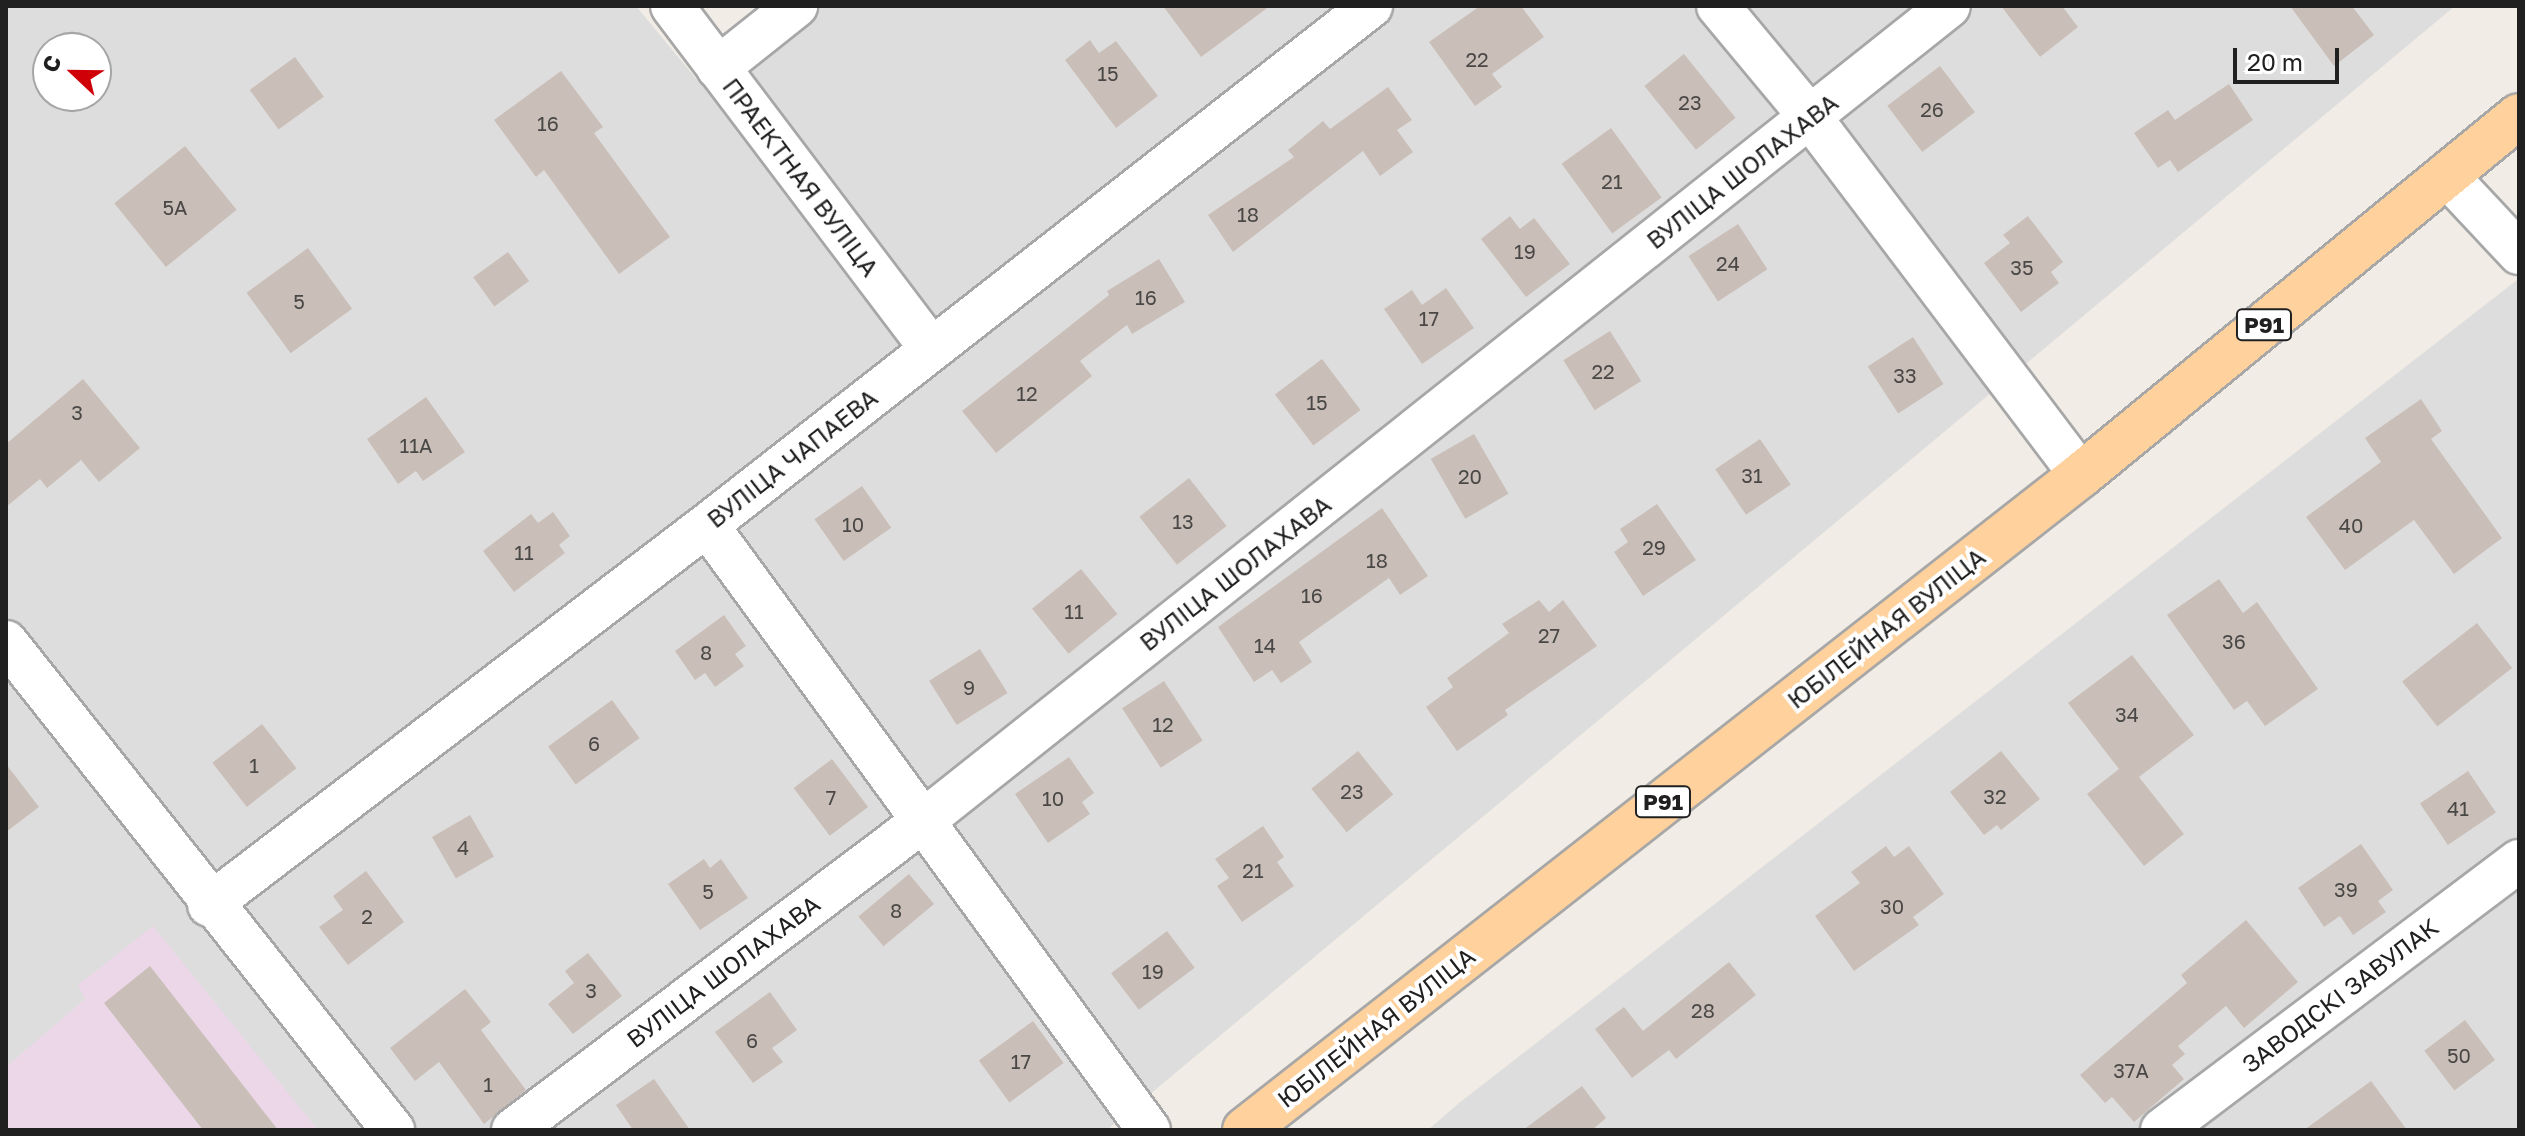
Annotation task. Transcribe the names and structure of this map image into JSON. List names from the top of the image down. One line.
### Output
{"streets":{"main road":["Р91","ЮБІЛЕЙНАЯ ВУЛІЦА"],"street":["ВУЛІЦА ШОЛАХАВА","ПРАЕКТНАЯ ВУЛІЦА","ВУЛІЦА ЧАПАЕВА","ЗАВОДСКІ ЗАВУЛАК"]},"crossings":[["ПРАЕКТНАЯ ВУЛІЦА","ВУЛІЦА ЧАПАЕВА"]],"house_numbers":["22","15","23","26","16","21","5А","18","19","24","35","16","5","17","22","33","12","15","3","11А","31","20","13","10","40","29","11","18","16","11","27","36","14","8","9","34","12","6","1","23","32","7","10","41","4","21","39","5","30","8","2","19","3","28","6","50","17","37А","1"],"scale_bar":"20 m","north":"left"}
